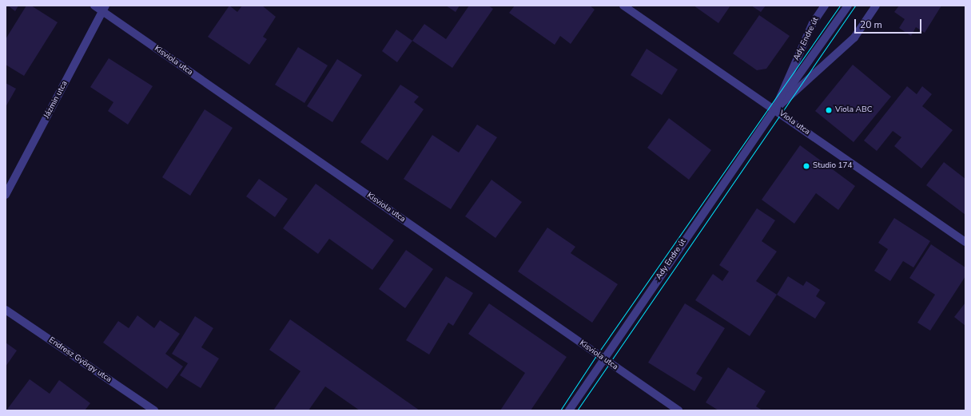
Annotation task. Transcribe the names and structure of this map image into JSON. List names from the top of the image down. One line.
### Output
{"streets":{"street":["Ady Endre út","Kisviola utca","Jázmin utca","Viola utca","Endresz György utca"]},"crossings":[["Ady Endre út","Kisviola utca"],["Ady Endre út","Viola utca"],["Kisviola utca","Jázmin utca"]],"places":["Viola ABC","Studio 174"],"scale_bar":"20 m"}
